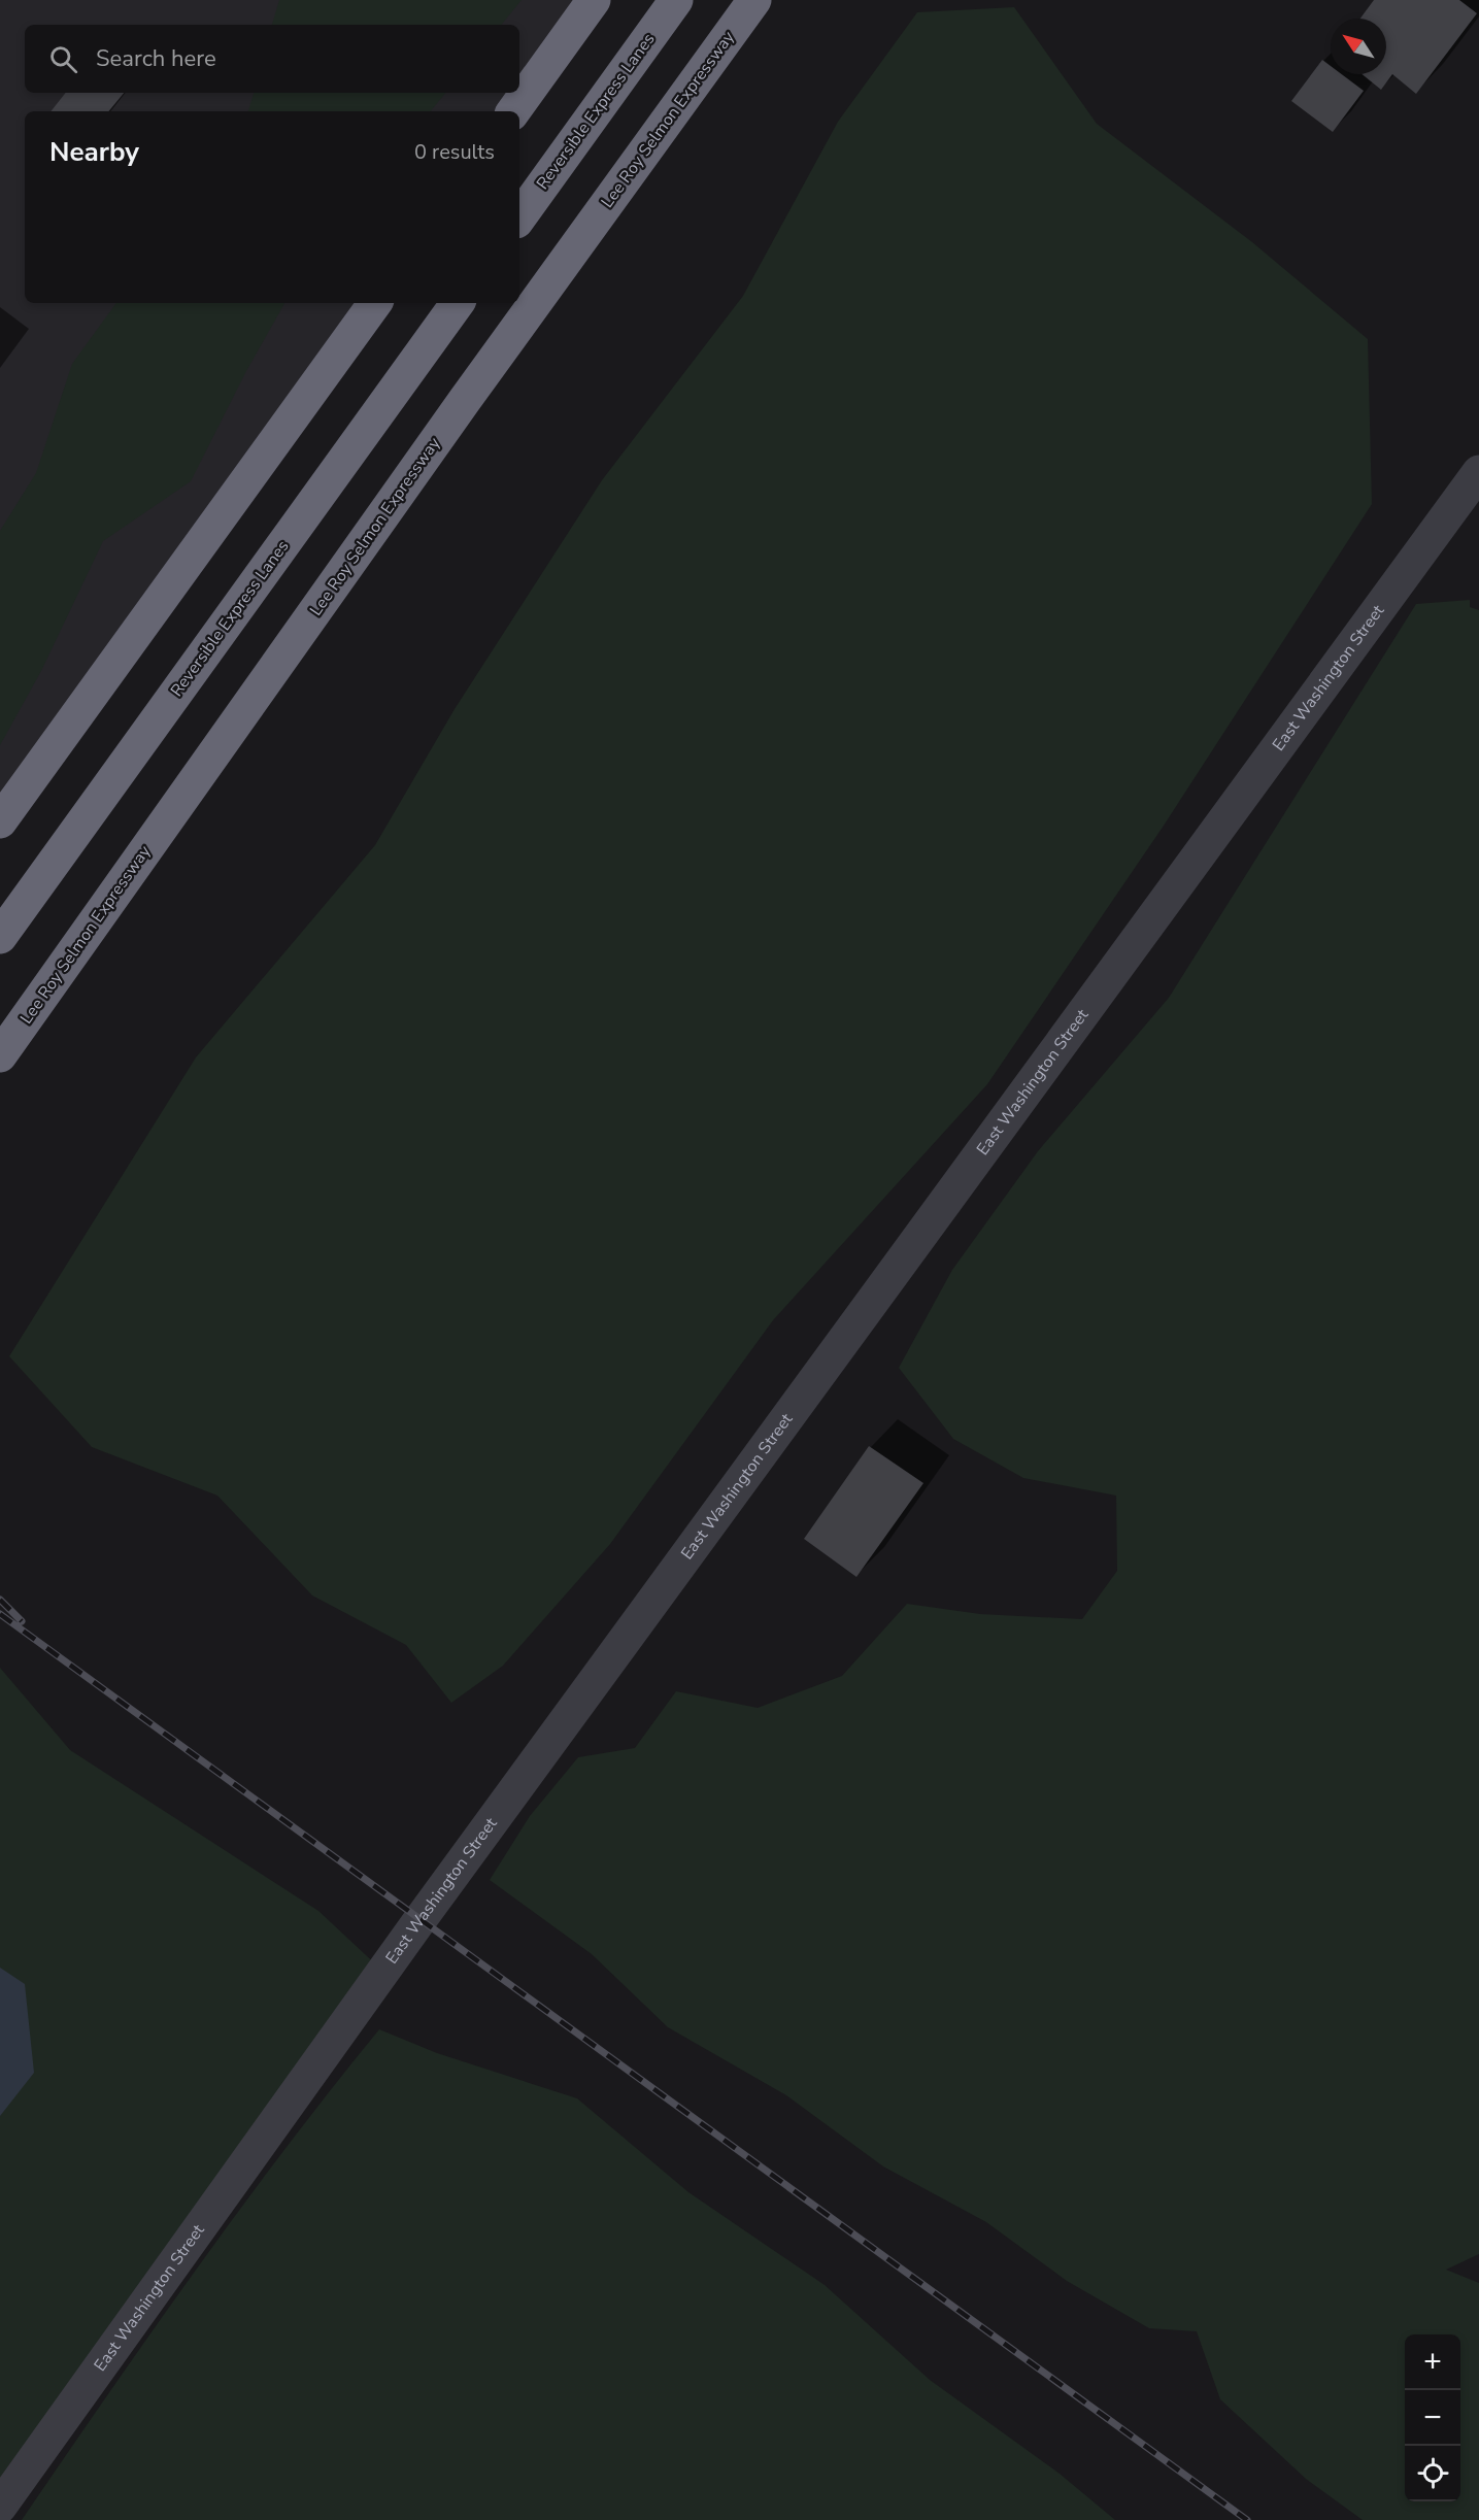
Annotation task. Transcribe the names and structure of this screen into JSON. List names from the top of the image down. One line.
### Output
{"streets":{"highway":["Reversible Express Lanes","Lee Roy Selmon Expressway"],"street":["East Washington Street"]},"north":"top left","page":{"search":"Search here","heading":["Nearby","0 results"],"map_buttons":["+","−"]}}
